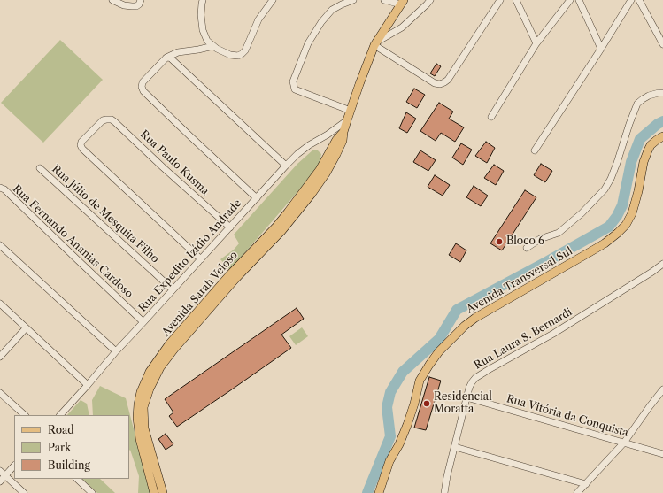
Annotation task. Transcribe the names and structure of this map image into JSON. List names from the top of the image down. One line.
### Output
{"streets":{"main road":["Avenida Transversal Sul","Avenida Sarah Veloso"],"street":["Rua Paulo Kusma","Rua Júlio de Mesquita Filho","Rua Fernando Ananias Cardoso","Rua Expedito Izídio Andrade","Rua Laura S. Bernardi","Rua Vitória da Conquista"]},"crossings":[["Rua Paulo Kusma","Rua Expedito Izídio Andrade"],["Rua Júlio de Mesquita Filho","Rua Expedito Izídio Andrade"],["Rua Fernando Ananias Cardoso","Rua Expedito Izídio Andrade"],["Rua Expedito Izídio Andrade","Avenida Sarah Veloso"],["Rua Laura S. Bernardi","Rua Vitória da Conquista"]],"places":["Bloco 6","Residencial Moratta"],"legend":["Road","Park","Building"]}
